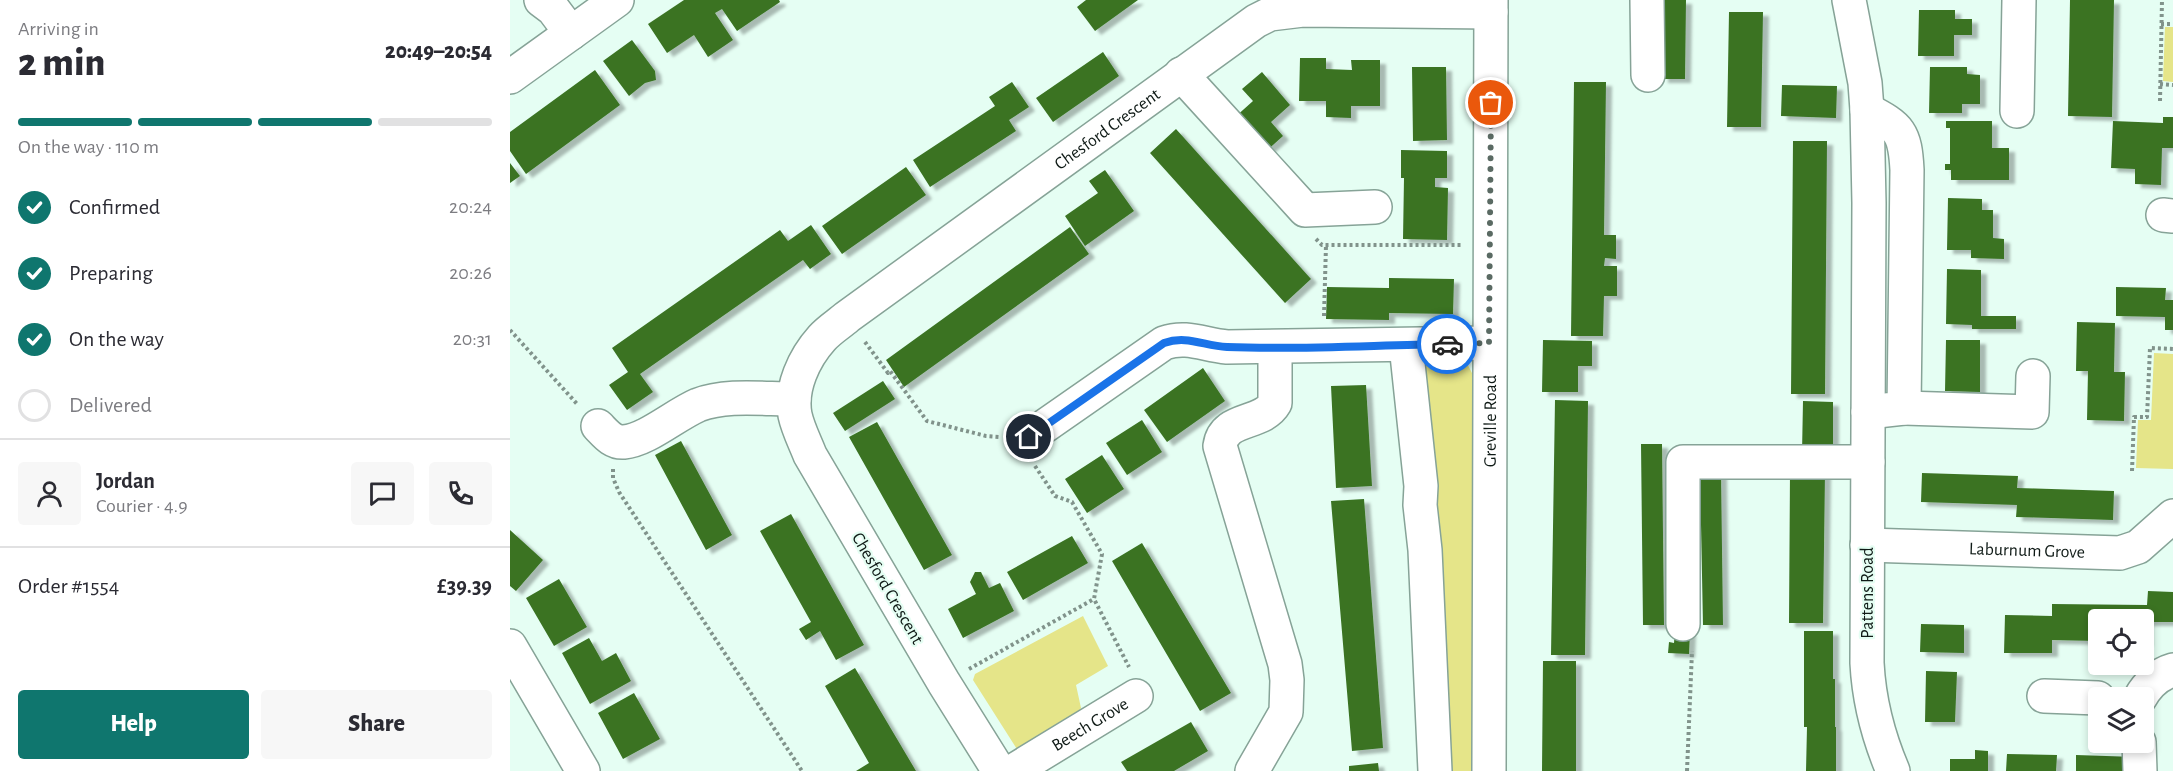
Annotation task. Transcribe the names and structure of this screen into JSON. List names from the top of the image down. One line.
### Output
{"streets":{"street":["Chesford Crescent","Greville Road","Laburnum Grove","Pattens Road","Beech Grove"]},"crossings":[["Chesford Crescent","Greville Road"],["Laburnum Grove","Pattens Road"]],"page":{"heading":["2 min","Arriving in","20:49–20:54"],"panel":["Jordan","Courier · 4.9","Order #1554","£39.39"],"bar":"On the way · 110 m","list":[["Confirmed","20:24"],["Preparing","20:26"],["On the way","20:31"],"Delivered"],"buttons":["Help","Share"]}}
